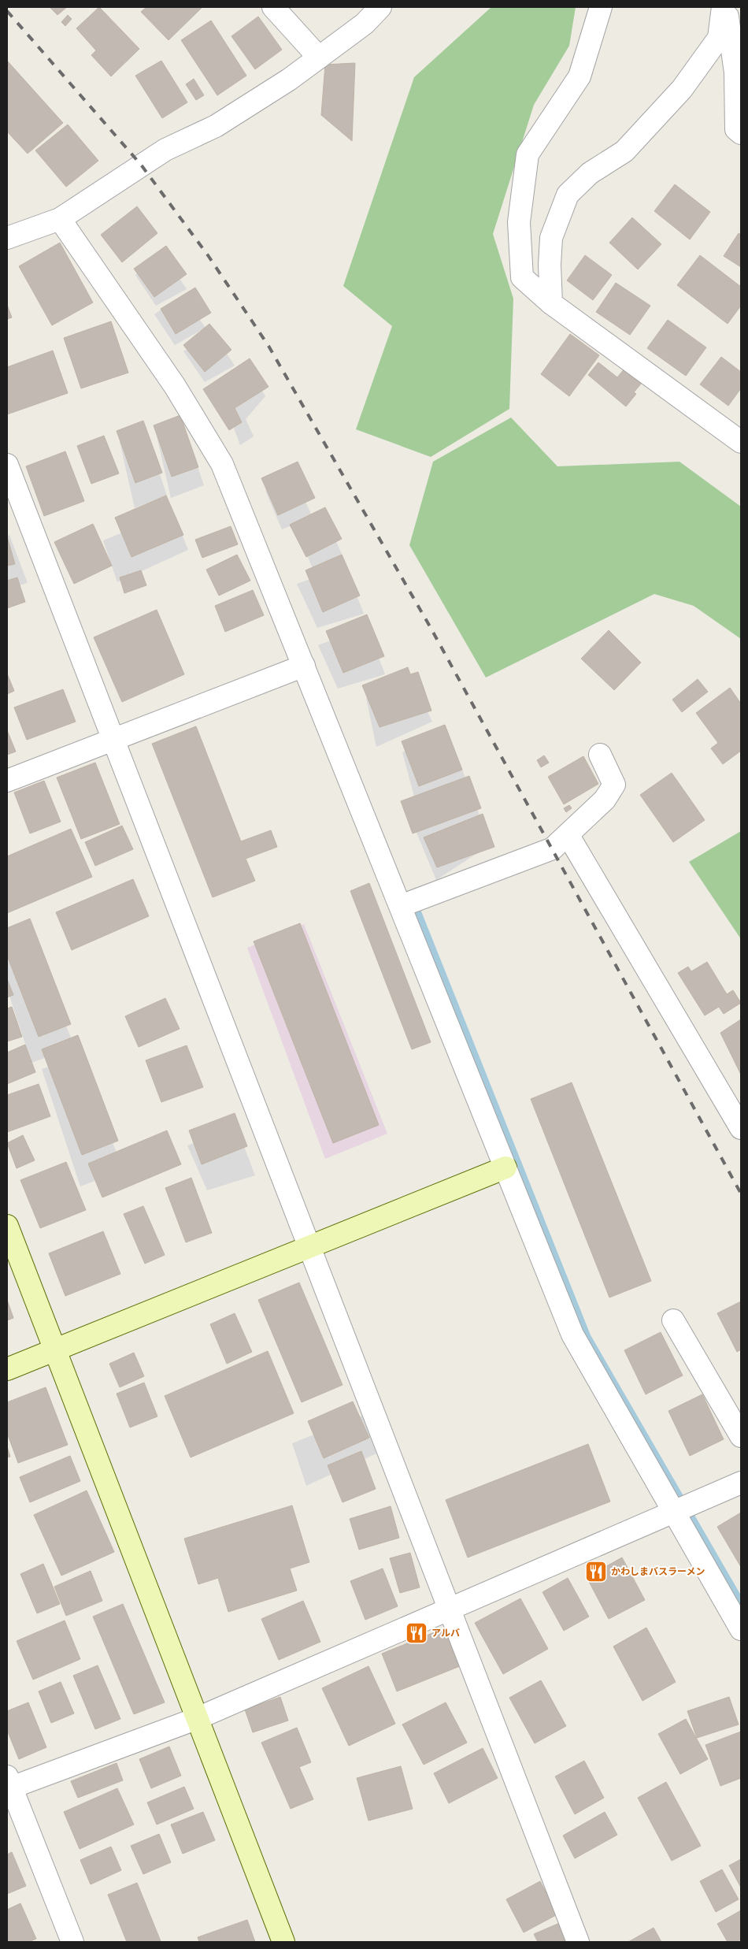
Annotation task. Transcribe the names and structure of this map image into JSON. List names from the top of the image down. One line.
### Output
{"places":{"restaurant":["かわしまバスラーメン","アルバ"]}}
